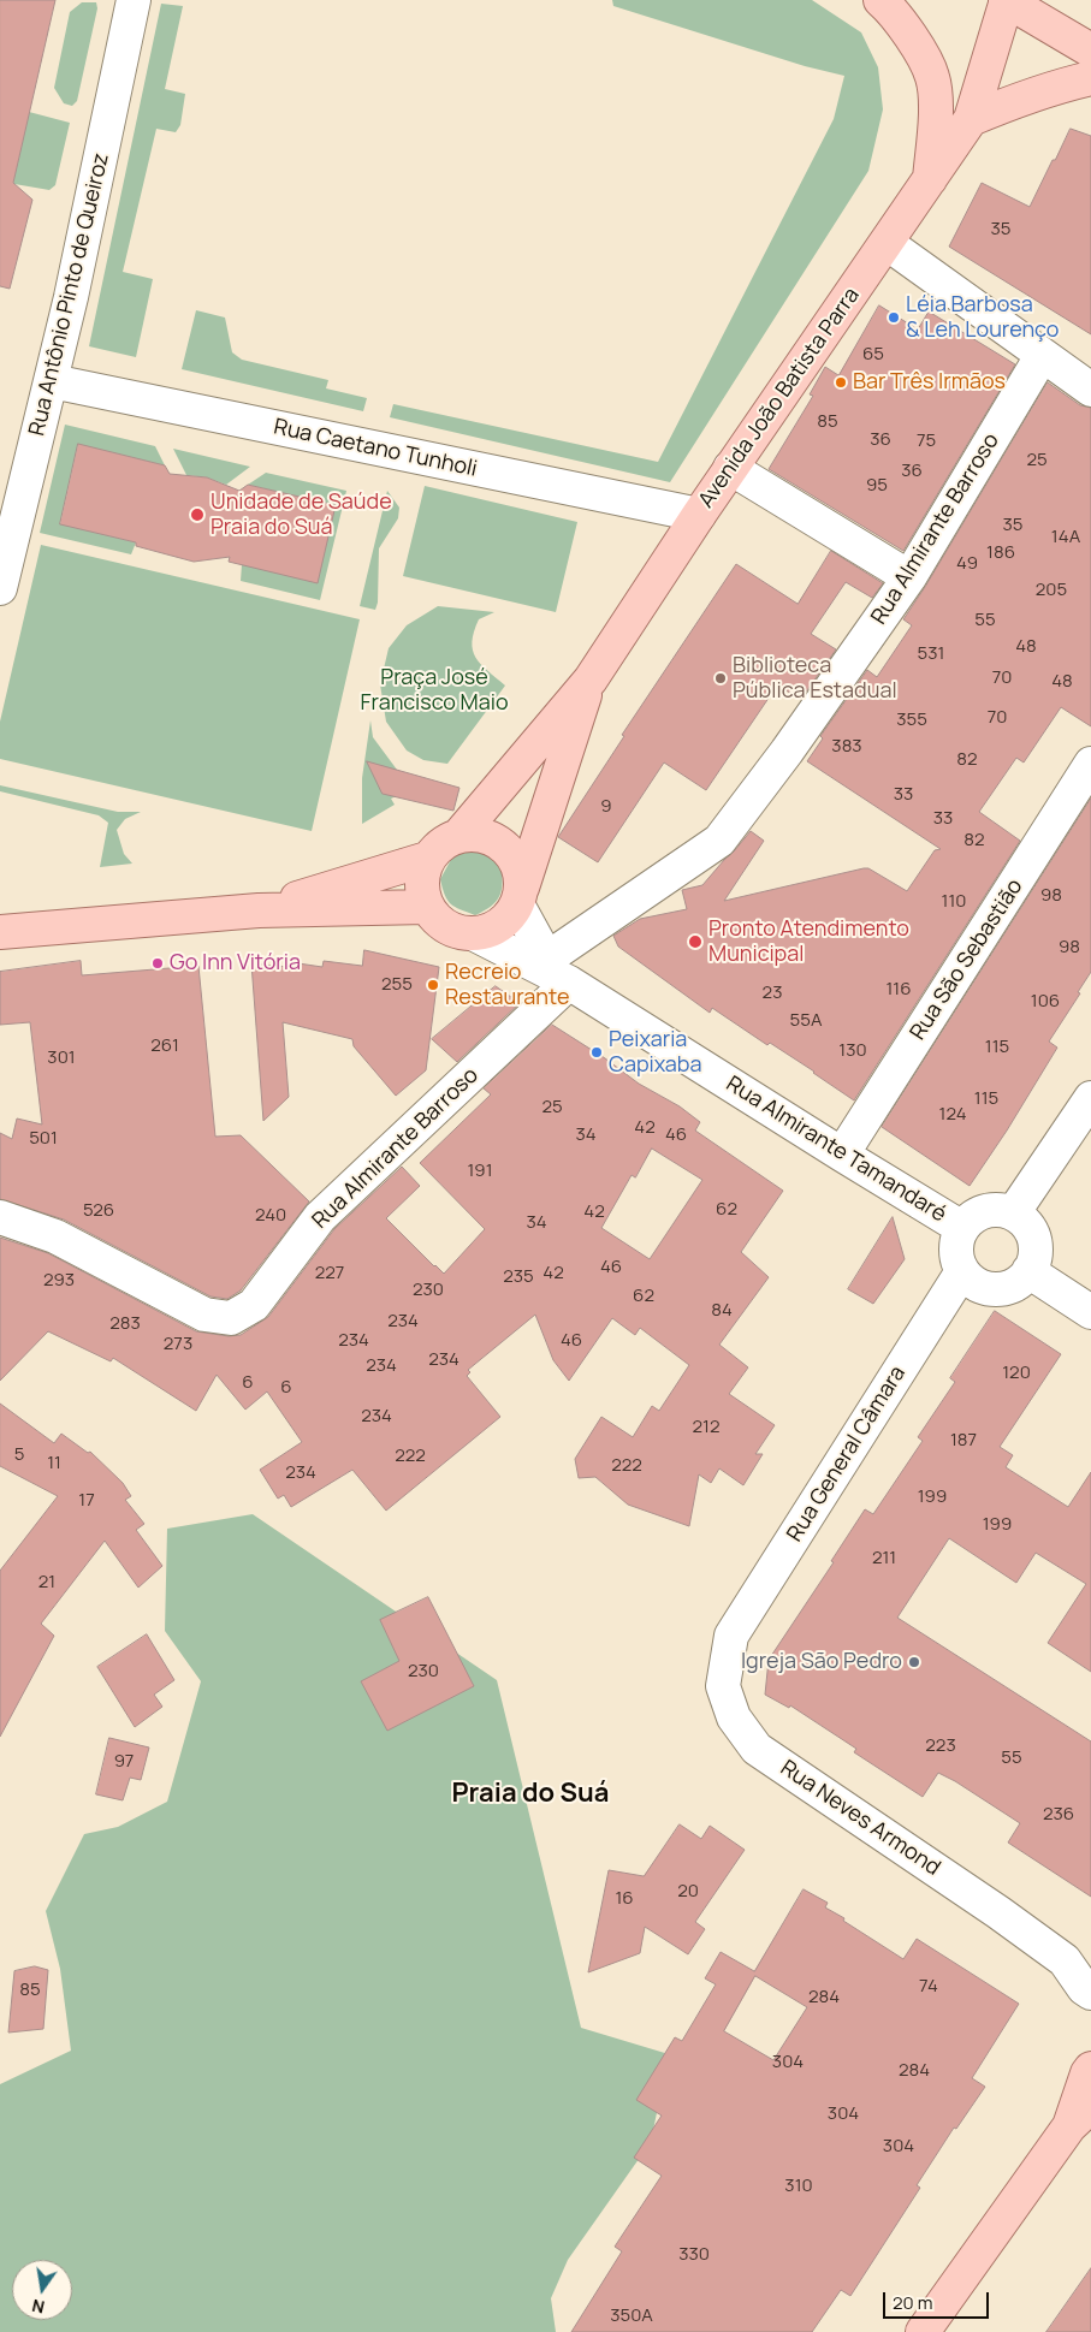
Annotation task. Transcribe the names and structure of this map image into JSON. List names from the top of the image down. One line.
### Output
{"streets":{"main road":["Avenida João Batista Parra"],"street":["Rua Antônio Pinto de Queiroz","Rua Caetano Tunholi","Rua Almirante Barroso","Rua São Sebastião","Rua Almirante Tamandaré","Rua General Câmara","Rua Neves Armond"]},"crossings":[["Rua Antônio Pinto de Queiroz","Rua Caetano Tunholi"],["Avenida João Batista Parra","Rua Caetano Tunholi"],["Avenida João Batista Parra","Rua Almirante Tamandaré"],["Rua Almirante Barroso","Rua Almirante Tamandaré"],["Rua São Sebastião","Rua Almirante Tamandaré"],["Rua Almirante Tamandaré","Rua General Câmara"],["Rua General Câmara","Rua Neves Armond"]],"districts":["Praia do Suá"],"parks":["Praça José Francisco Maio"],"places":["Léia Barbosa & Leh Lourenço","Bar Três Irmãos","Unidade de Saúde Praia do Suá","Biblioteca Pública Estadual","Pronto Atendimento Municipal","Go Inn Vitória","Recreio Restaurante","Peixaria Capixaba","Igreja São Pedro"],"house_numbers":["35","65","85","36","75","25","36","95","35","14A","186","49","205","55","48","531","70","48","70","355","383","82","33","9","33","82","98","110","98","255","116","23","106","55A","261","115","130","301","115","25","124","42","34","46","501","191","62","526","42","240","34","46","227","42","235","293","230","62","84","234","283","234","46","273","234","234","120","6","6","234","212","187","5","222","11","222","234","199","17","199","211","21","230","223","55","97","236","20","16","74","85","284","304","284","304","304","310","330","350A"],"scale_bar":"20 m","north":"bottom"}
